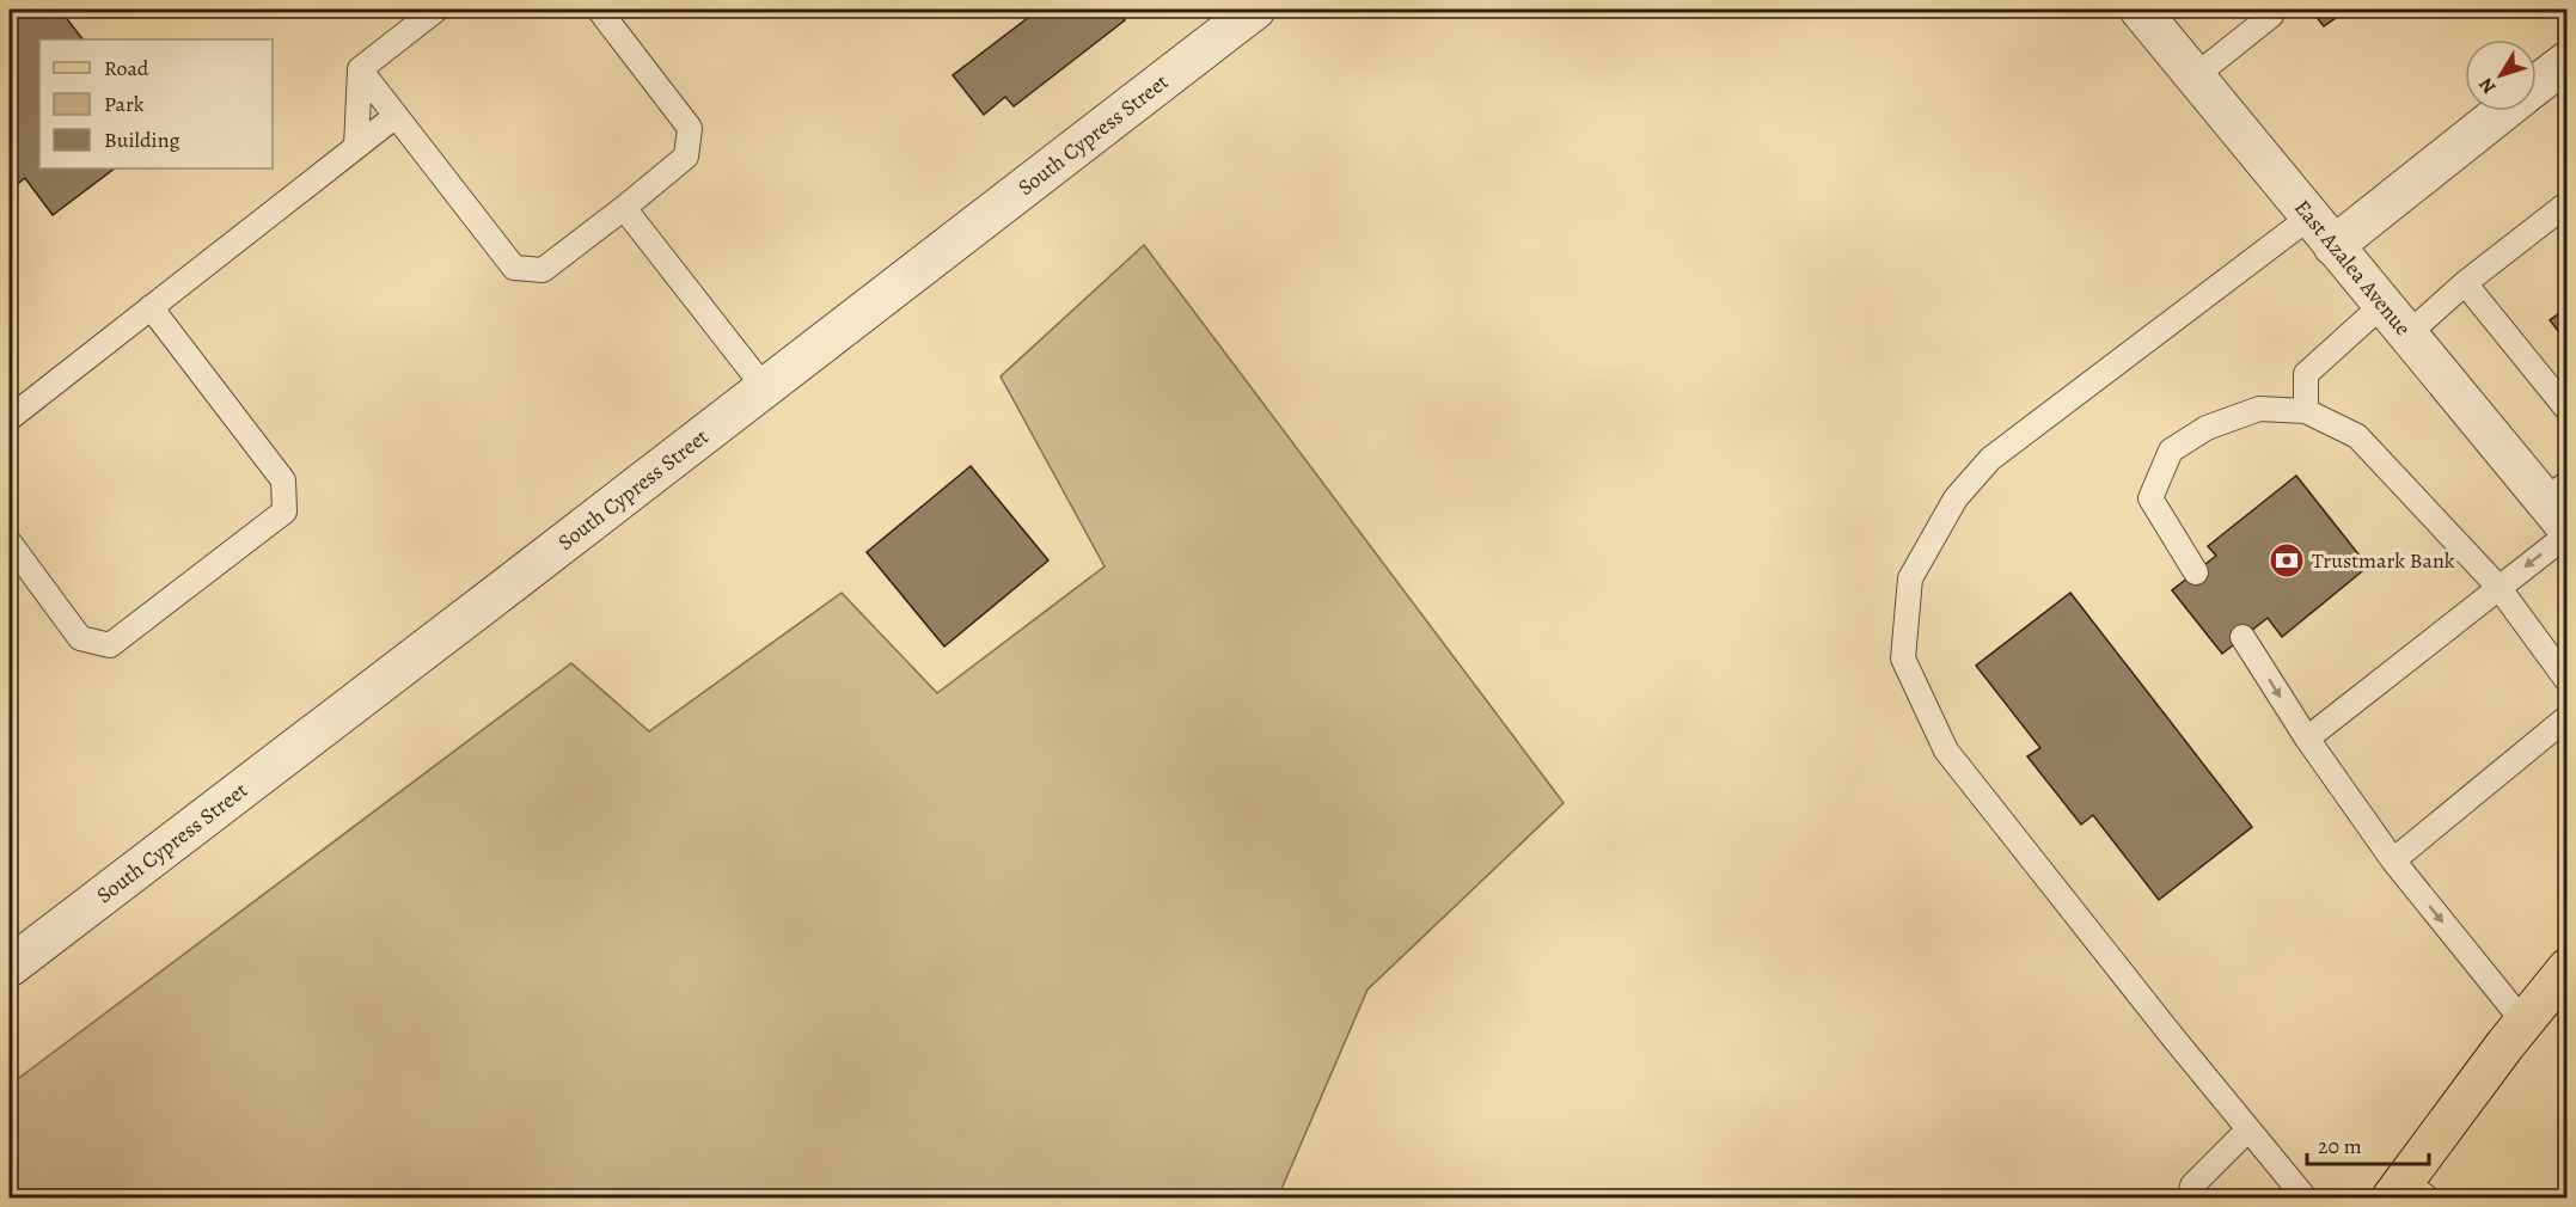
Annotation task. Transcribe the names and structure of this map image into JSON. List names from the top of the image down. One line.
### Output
{"streets":{"street":["South Cypress Street","East Azalea Avenue"]},"places":{"bank":["Trustmark Bank"]},"legend":["Road","Park","Building"],"scale_bar":"20 m","north":"bottom left"}
